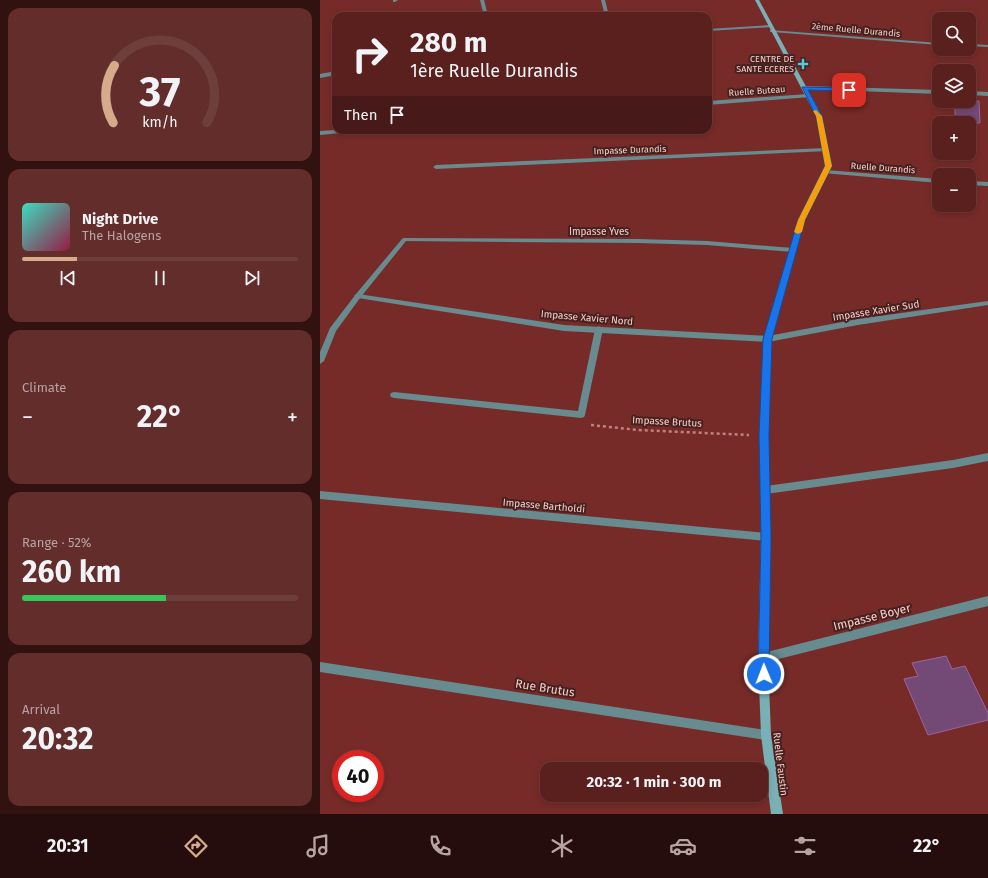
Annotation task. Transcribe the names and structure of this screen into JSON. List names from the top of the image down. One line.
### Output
{"streets":{"street":["2ème Ruelle Durandis","Ruelle Buteau","Impasse Durandis","Ruelle Durandis","Impasse Yves","Impasse Xavier Sud","Impasse Xavier Nord","Impasse Bartholdi","Impasse Boyer","Rue Brutus","Ruelle Faustin"],"path":["Impasse Brutus"]},"crossings":[["2ème Ruelle Durandis","Ruelle Faustin"],["Ruelle Buteau","Ruelle Faustin"],["Impasse Durandis","Ruelle Faustin"],["Ruelle Durandis","Ruelle Faustin"],["Impasse Yves","Impasse Xavier Nord"],["Impasse Yves","Ruelle Faustin"],["Impasse Xavier Sud","Impasse Xavier Nord"],["Impasse Xavier Sud","Ruelle Faustin"],["Impasse Xavier Nord","Ruelle Faustin"],["Impasse Brutus","Ruelle Faustin"],["Impasse Bartholdi","Ruelle Faustin"],["Impasse Boyer","Ruelle Faustin"],["Rue Brutus","Ruelle Faustin"]],"places":{"health":["CENTRE DE SANTE ECERES"]},"page":{"map_buttons":["+","−"],"turn":["280 m","1ère Ruelle Durandis"],"then":"Then","song":["Night Drive","The Halogens"],"tile":["Climate",["Range · 52%","260 km"],["Arrival","20:32"]],"heat":["−","22°","+"],"limit":"40","trip":"20:32 · 1 min · 300 m","tabs":["20:31","22°"],"gauge":["37","km/h"]}}
